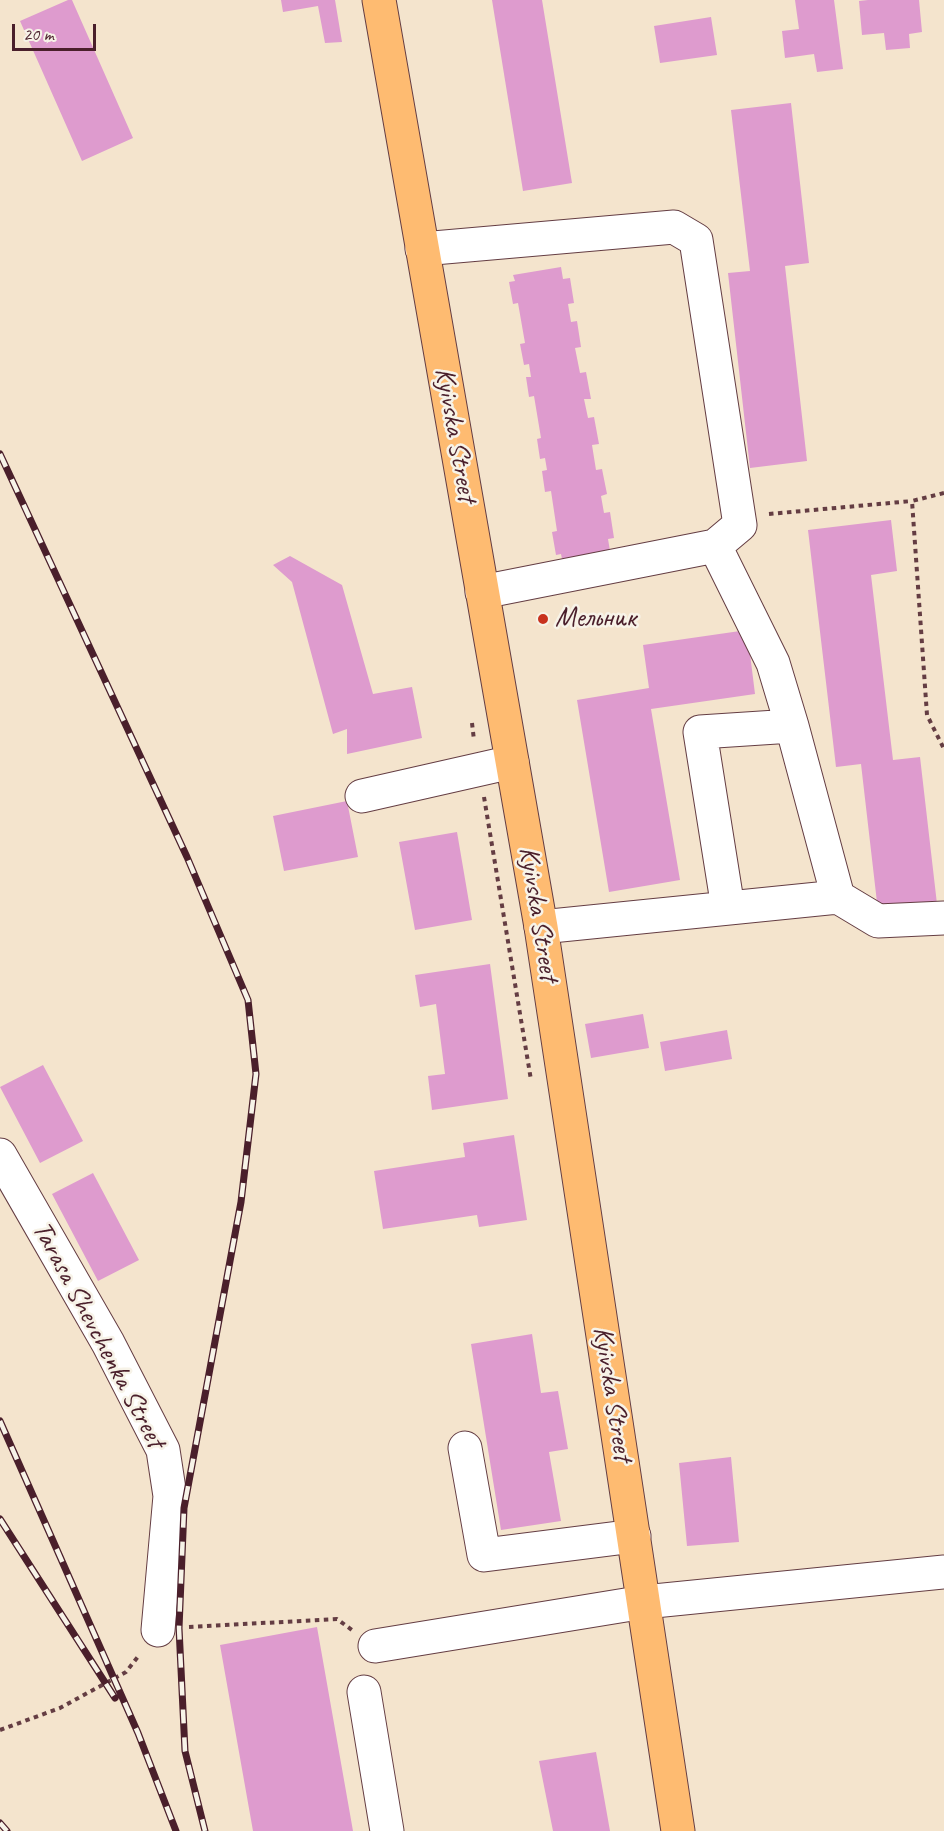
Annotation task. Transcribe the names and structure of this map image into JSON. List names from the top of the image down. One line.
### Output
{"streets":{"main road":["Kyivska Street"],"street":["Tarasa Shevchenka Street"]},"places":["Мельник"],"scale_bar":"20 m"}
